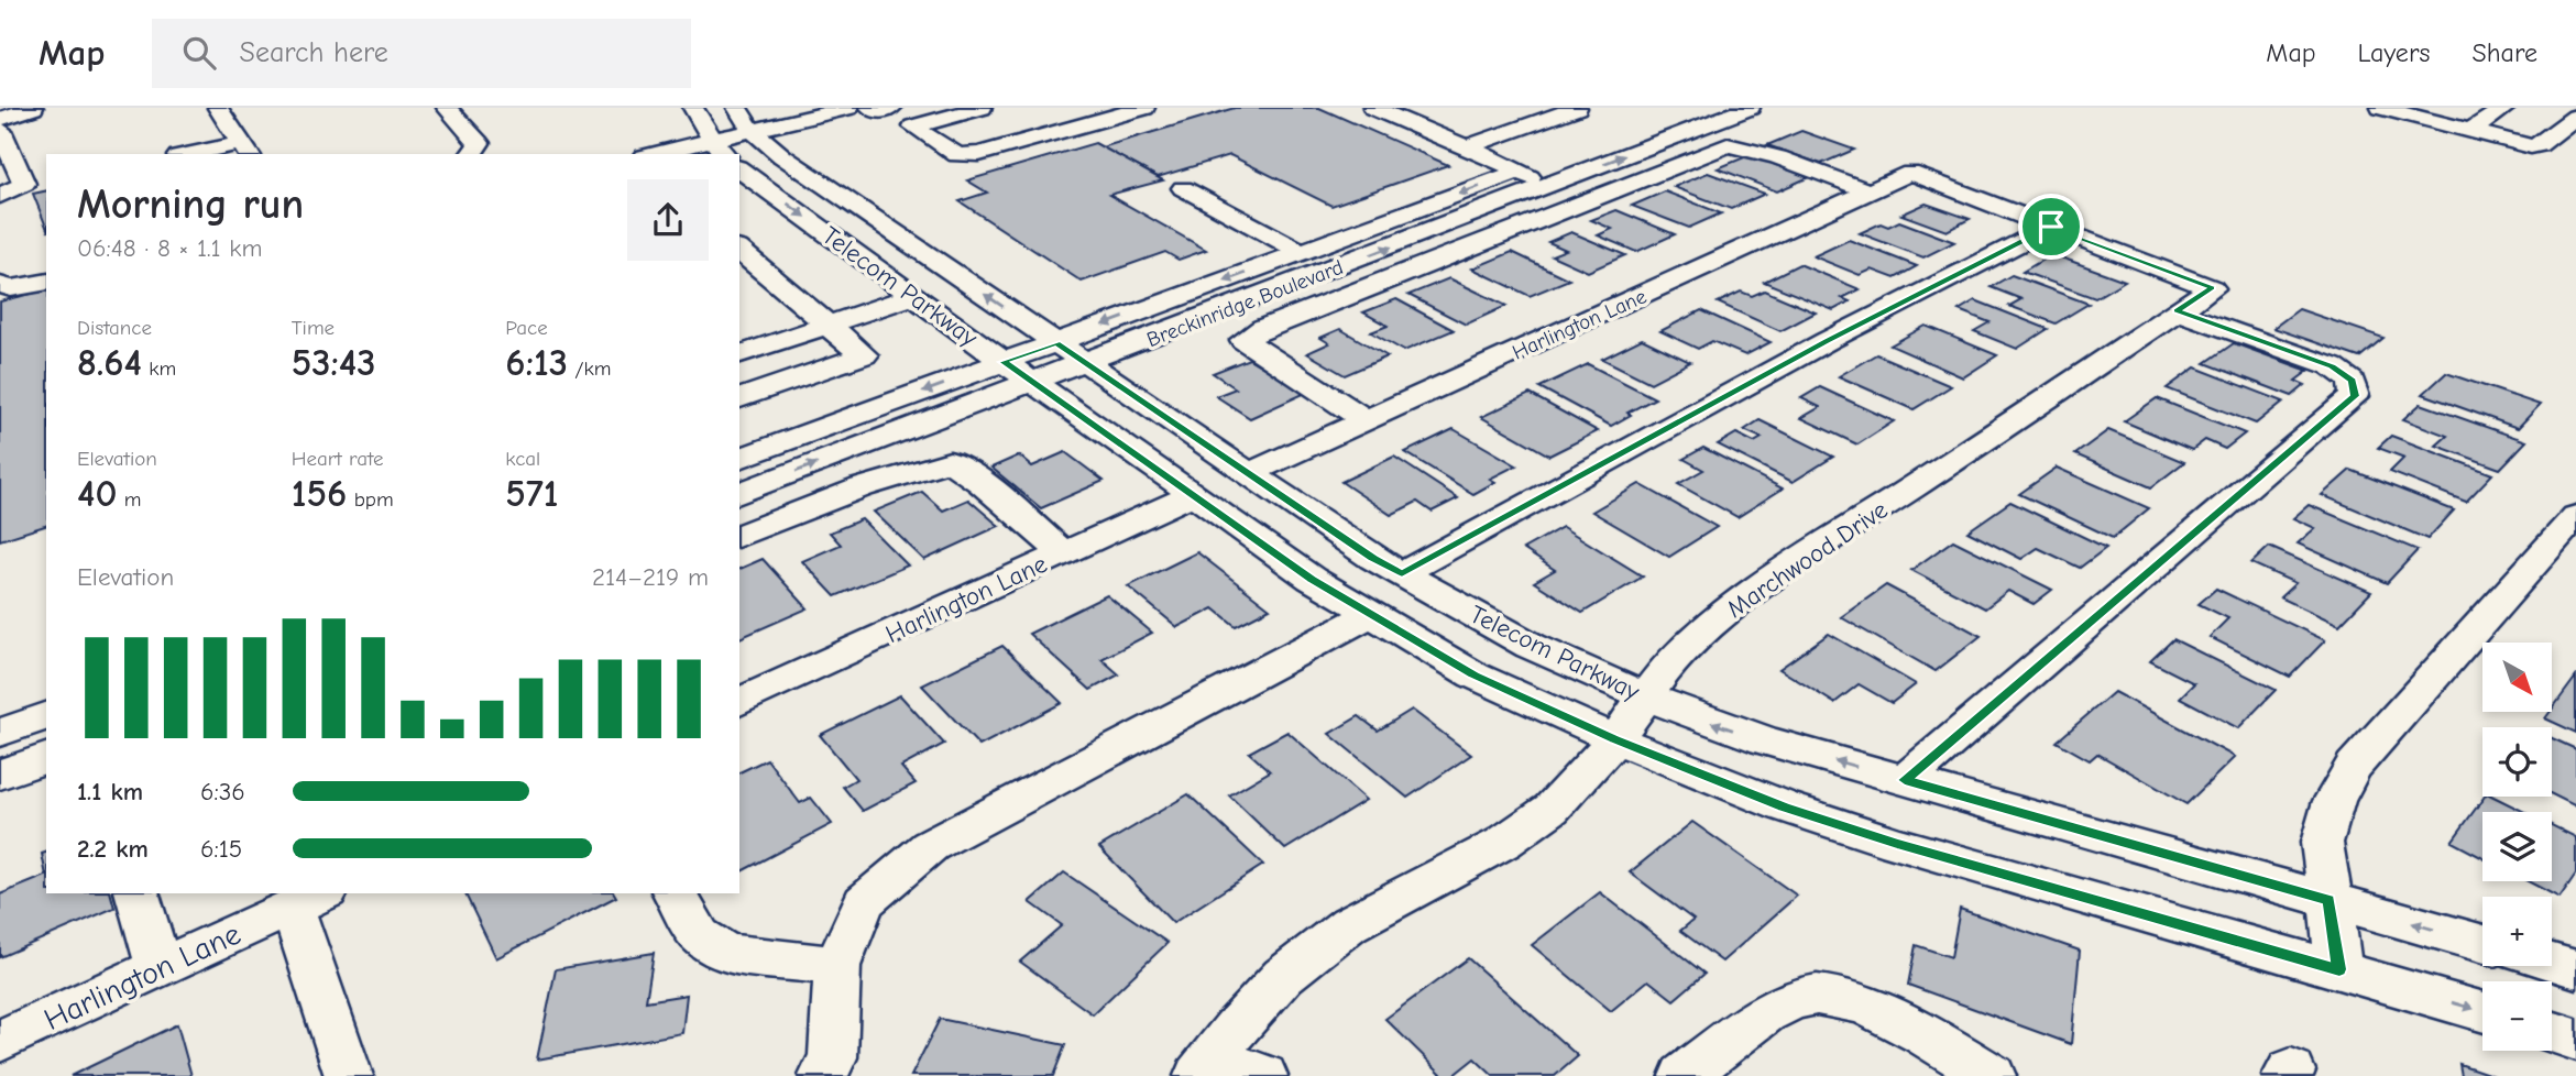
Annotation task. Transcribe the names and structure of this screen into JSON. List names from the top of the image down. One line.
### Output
{"streets":{"street":["Telecom Parkway","Breckinridge Boulevard","Harlington Lane","Marchwood Drive"]},"crossings":[["Telecom Parkway","Breckinridge Boulevard"],["Telecom Parkway","Harlington Lane"],["Telecom Parkway","Marchwood Drive"],["Harlington Lane","Marchwood Drive"]],"north":"bottom right","page":{"header":"Map","search":"Search here","nav":["Map","Layers","Share"],"heading":["Morning run","06:48 · 8 × 1.1 km"],"stats":[["Distance","8.64 km"],["Time","53:43"],["Pace","6:13 /km"],["Elevation","40 m"],["Heart rate","156 bpm"],["kcal","571"]],"chart":["Elevation","214–219 m"],"map_buttons":["+","−"],"list":[{"name":"1.1 km","note":"6:36"},{"name":"2.2 km","note":"6:15"}]}}
